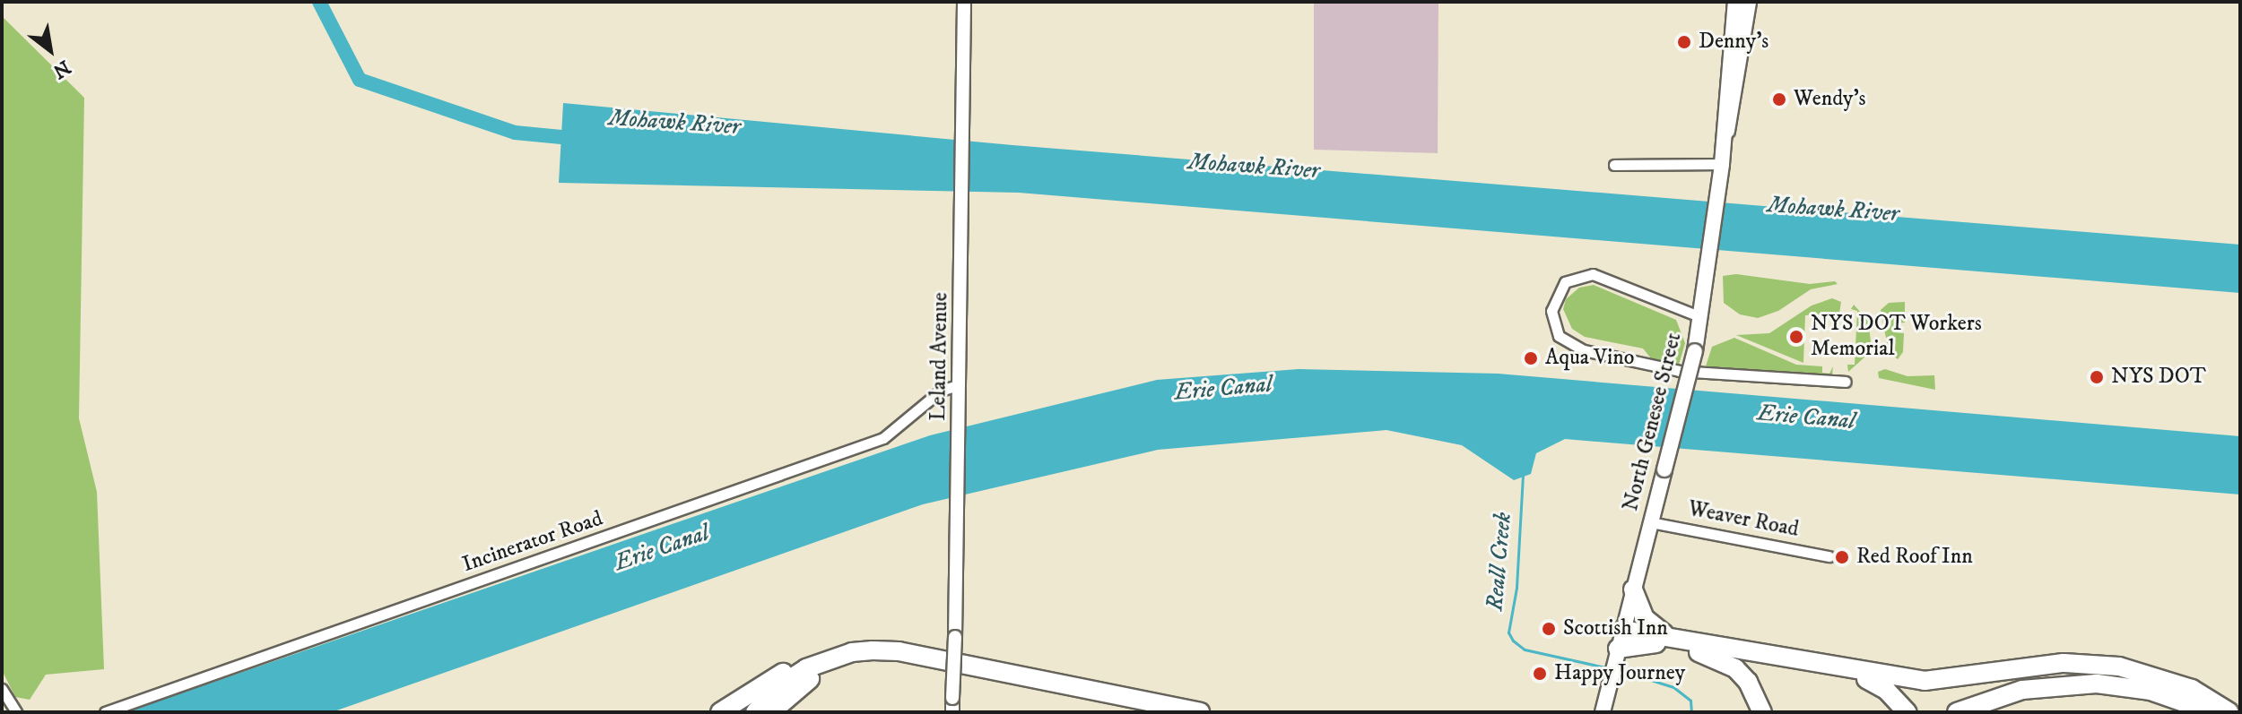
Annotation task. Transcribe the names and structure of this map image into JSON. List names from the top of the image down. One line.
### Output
{"streets":{"main road":["North Genesee Street"],"street":["Leland Avenue","Weaver Road","Incinerator Road"]},"crossings":[["Leland Avenue","Incinerator Road"],["North Genesee Street","Weaver Road"]],"water":["Mohawk River","Erie Canal","Reall Creek"],"places":["Denny's","Wendy's","NYS DOT Workers Memorial","Aqua Vino","NYS DOT","Red Roof Inn","Scottish Inn","Happy Journey"],"north":"bottom right"}
